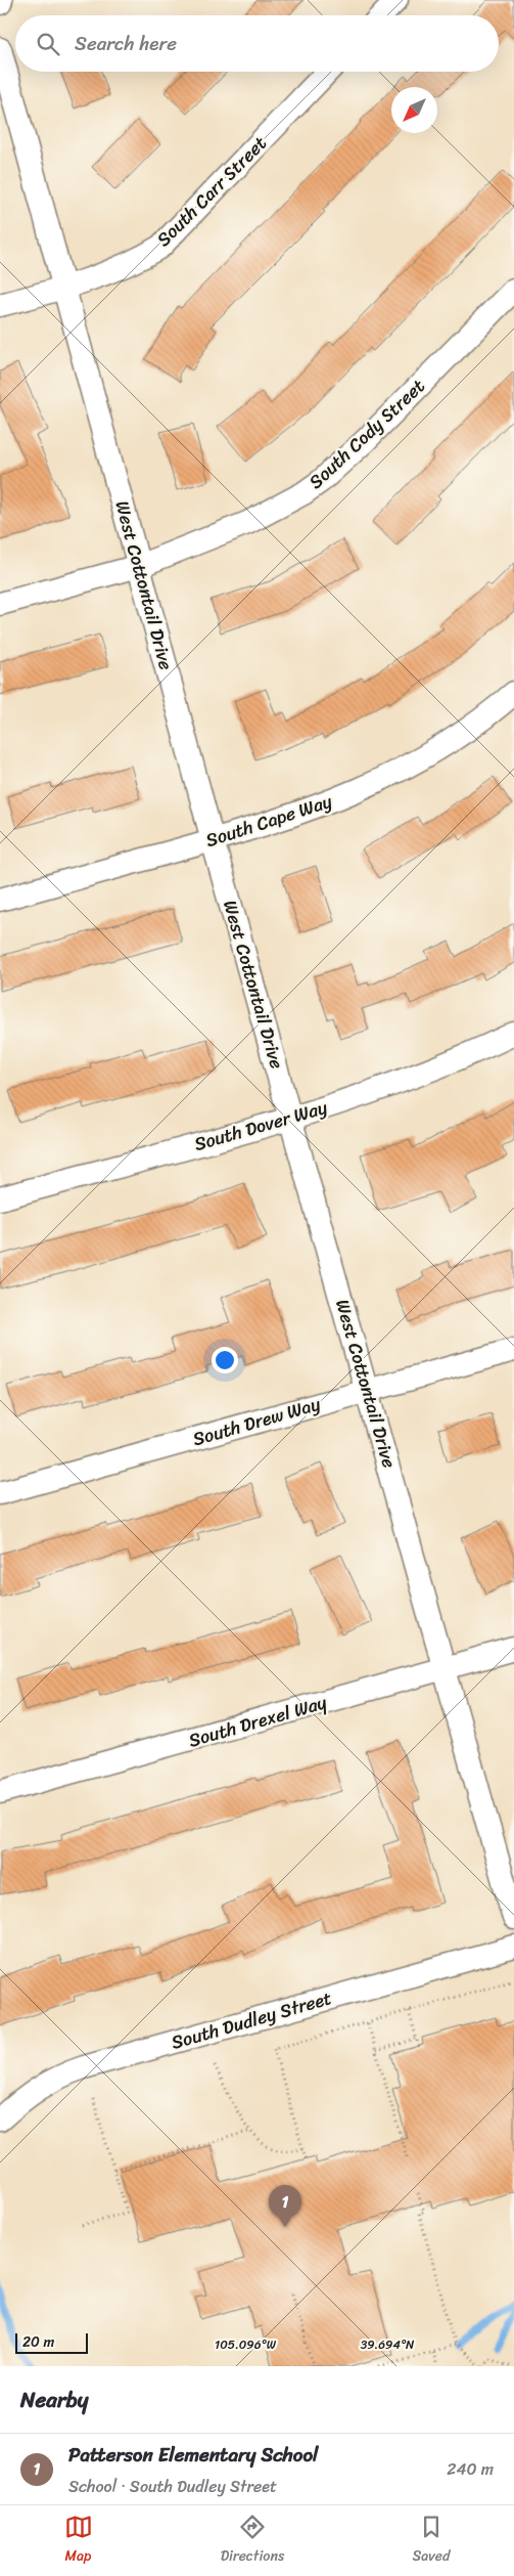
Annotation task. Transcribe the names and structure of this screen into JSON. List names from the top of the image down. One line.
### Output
{"streets":{"street":["South Carr Street","South Cody Street","West Cottontail Drive","South Cape Way","South Dover Way","South Drew Way","South Drexel Way","South Dudley Street"]},"crossings":[["South Carr Street","West Cottontail Drive"],["South Cody Street","West Cottontail Drive"],["West Cottontail Drive","South Cape Way"],["West Cottontail Drive","South Dover Way"],["West Cottontail Drive","South Drew Way"],["West Cottontail Drive","South Drexel Way"]],"scale_bar":"20 m","north":"bottom left","page":{"search":"Search here","pins":"1","scale":"20 m","heading":"Nearby","list":[{"mark":"1","name":"Patterson Elementary School","note":"School · South Dudley Street","value":"240 m"}],"nav":["Map","Directions","Saved"]},"coordinates":["105.096°W","39.694°N"]}
